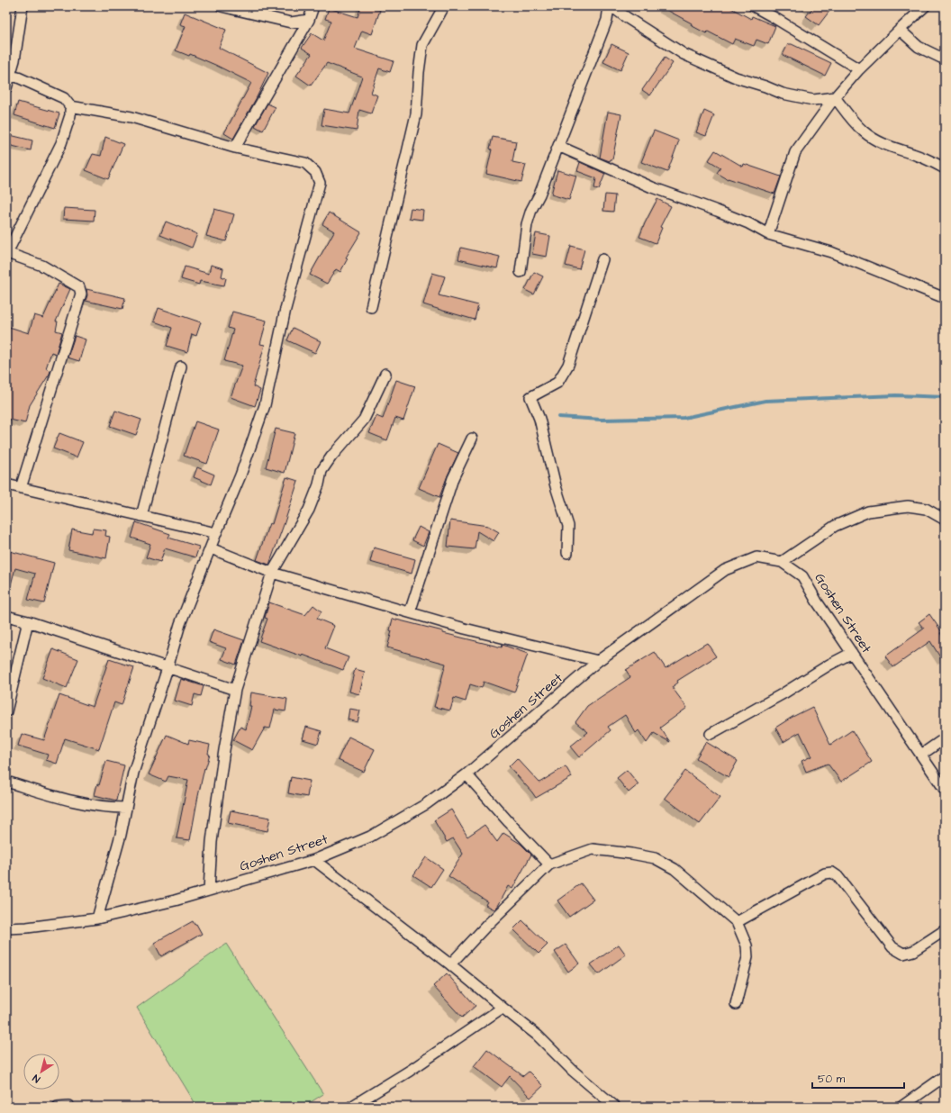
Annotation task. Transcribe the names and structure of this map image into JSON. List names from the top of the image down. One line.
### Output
{"streets":{"street":["Goshen Street"]},"scale_bar":"50 m","north":"bottom left"}
